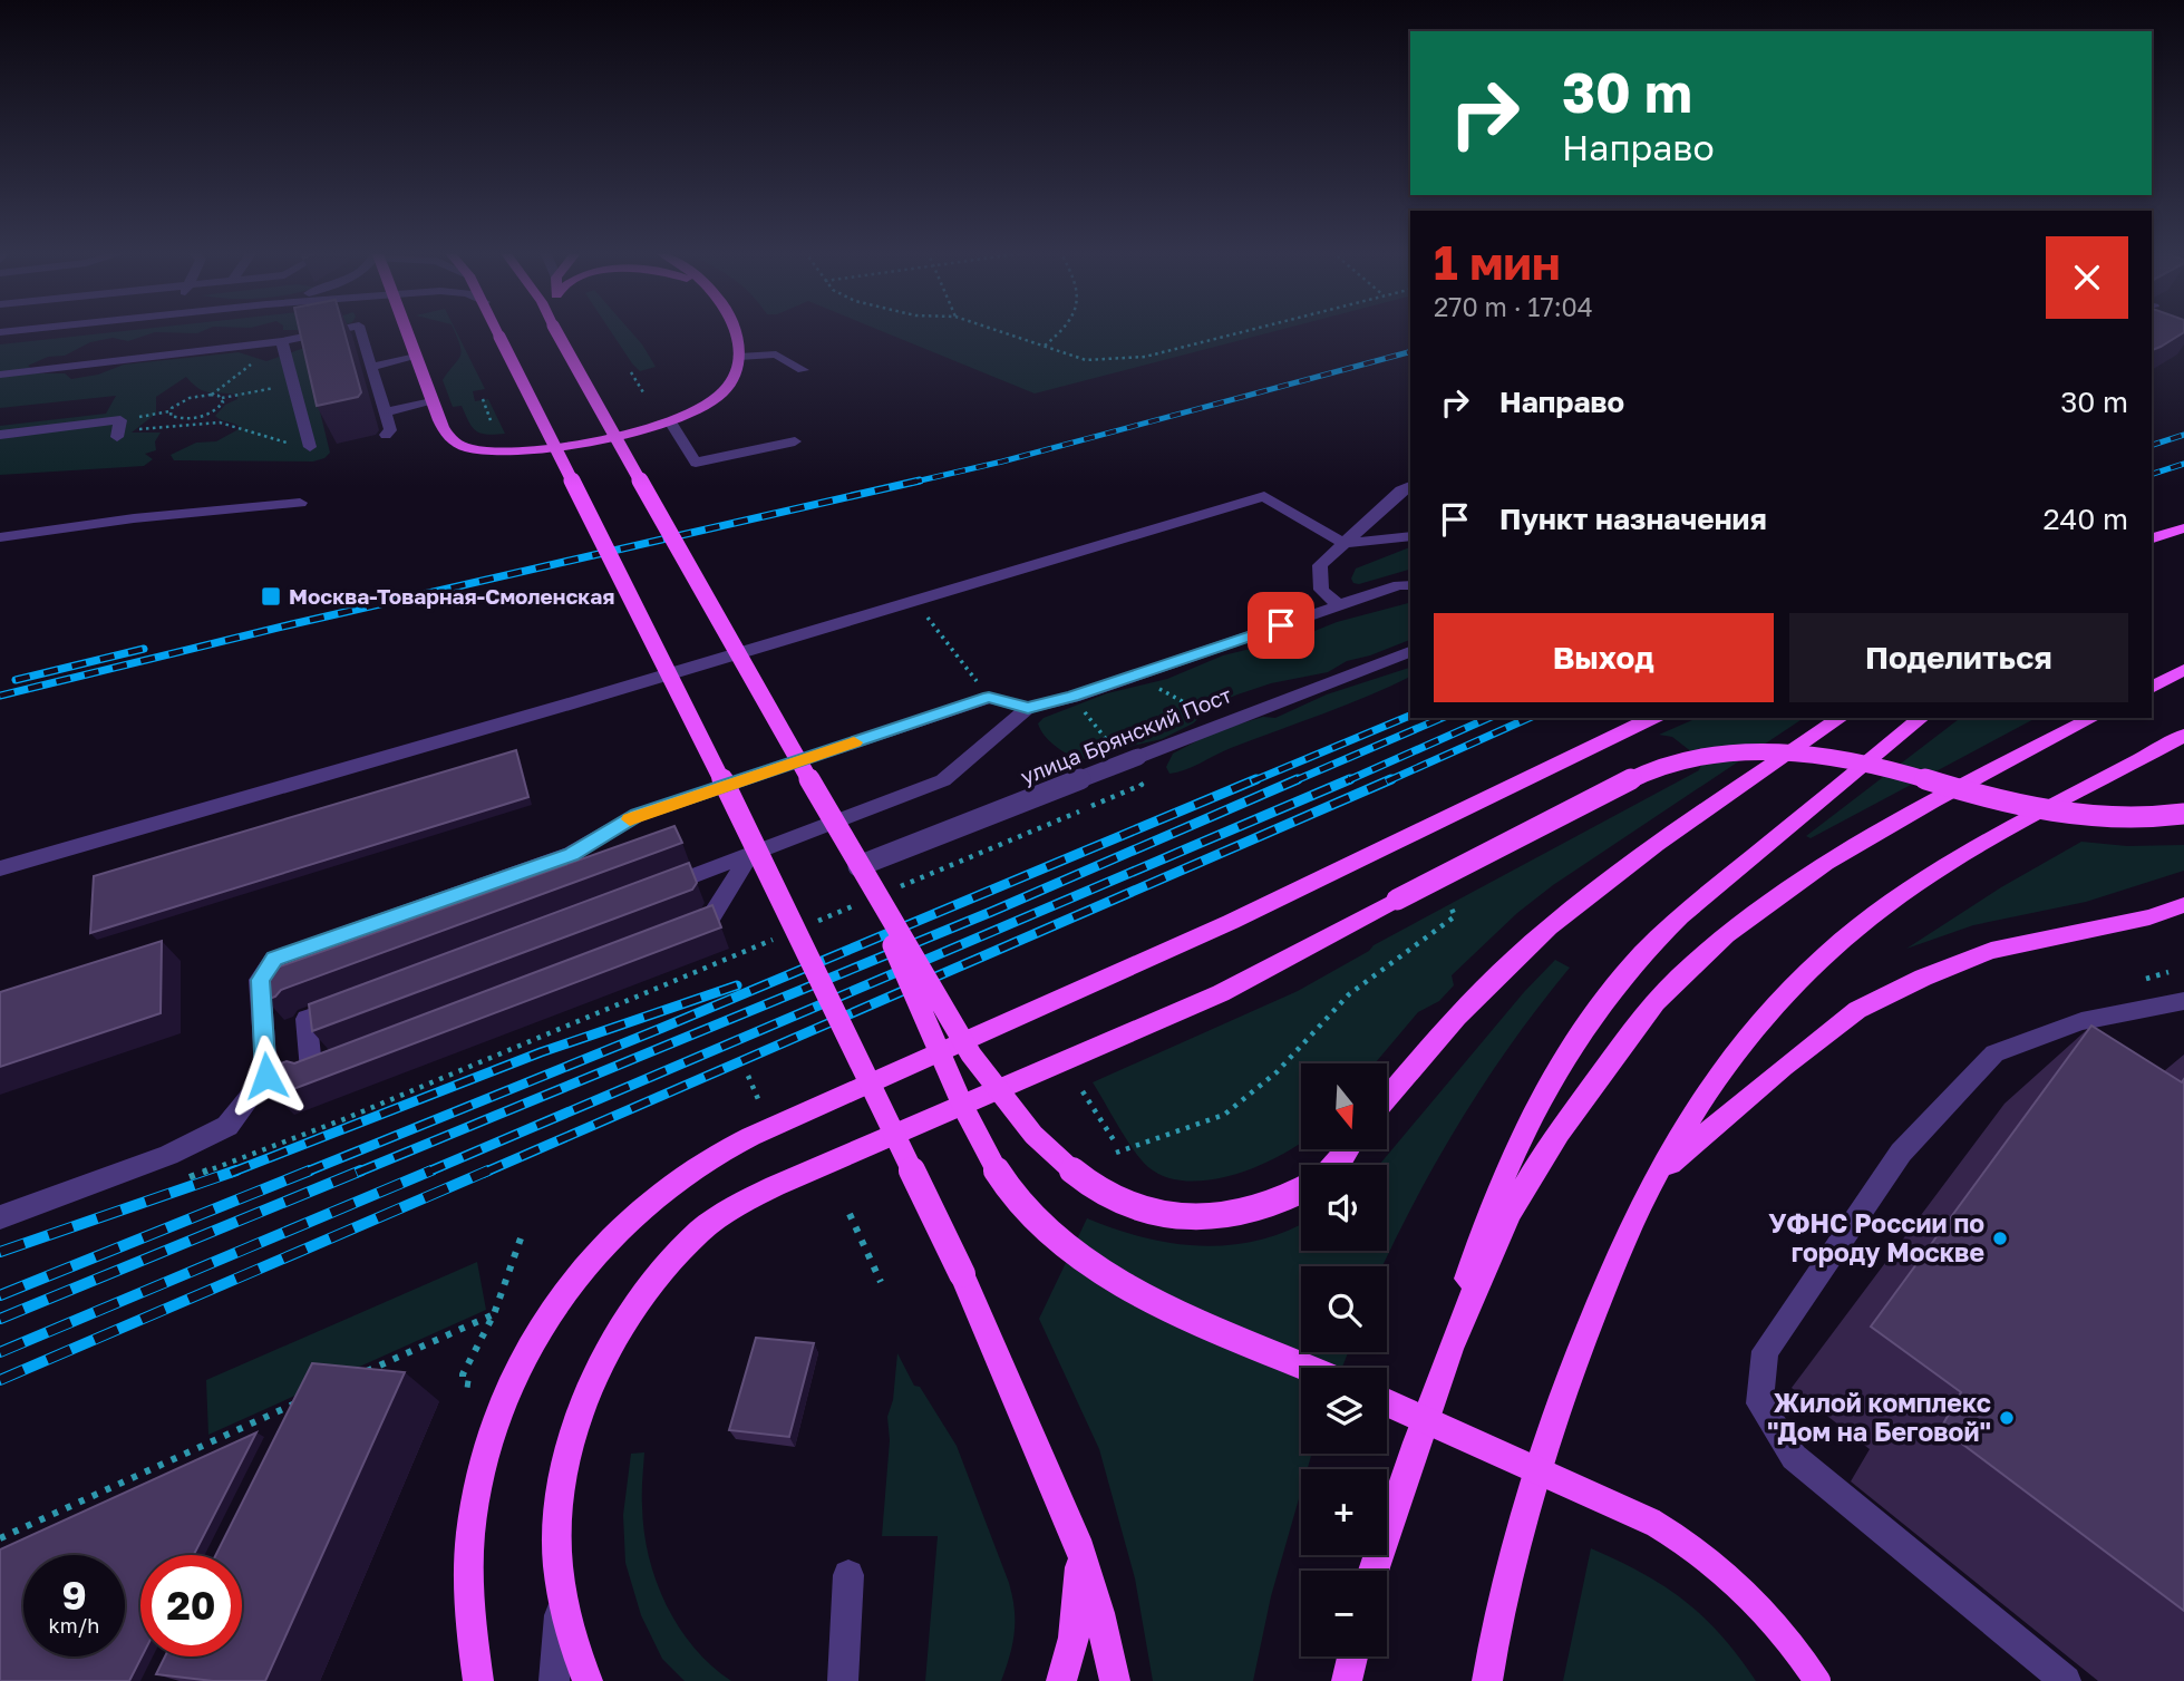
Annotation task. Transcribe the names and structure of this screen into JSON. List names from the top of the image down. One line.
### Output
{"streets":{"street":["улица Брянский Пост"]},"places":{"transit":["Москва-Товарная-Смоленская"],"other":["УФНС России по городу Москве","Жилой комплекс \"Дом на Беговой\""]},"north":"bottom","page":{"turn":["30 m","Направо"],"heading":["1 мин","270 m · 17:04"],"list":[{"name":"Направо","value":"30 m"},{"name":"Пункт назначения","value":"240 m"}],"buttons":["Выход","Поделиться"],"map_buttons":["+","−"],"speed":"9 km/h","limit":"20"}}
